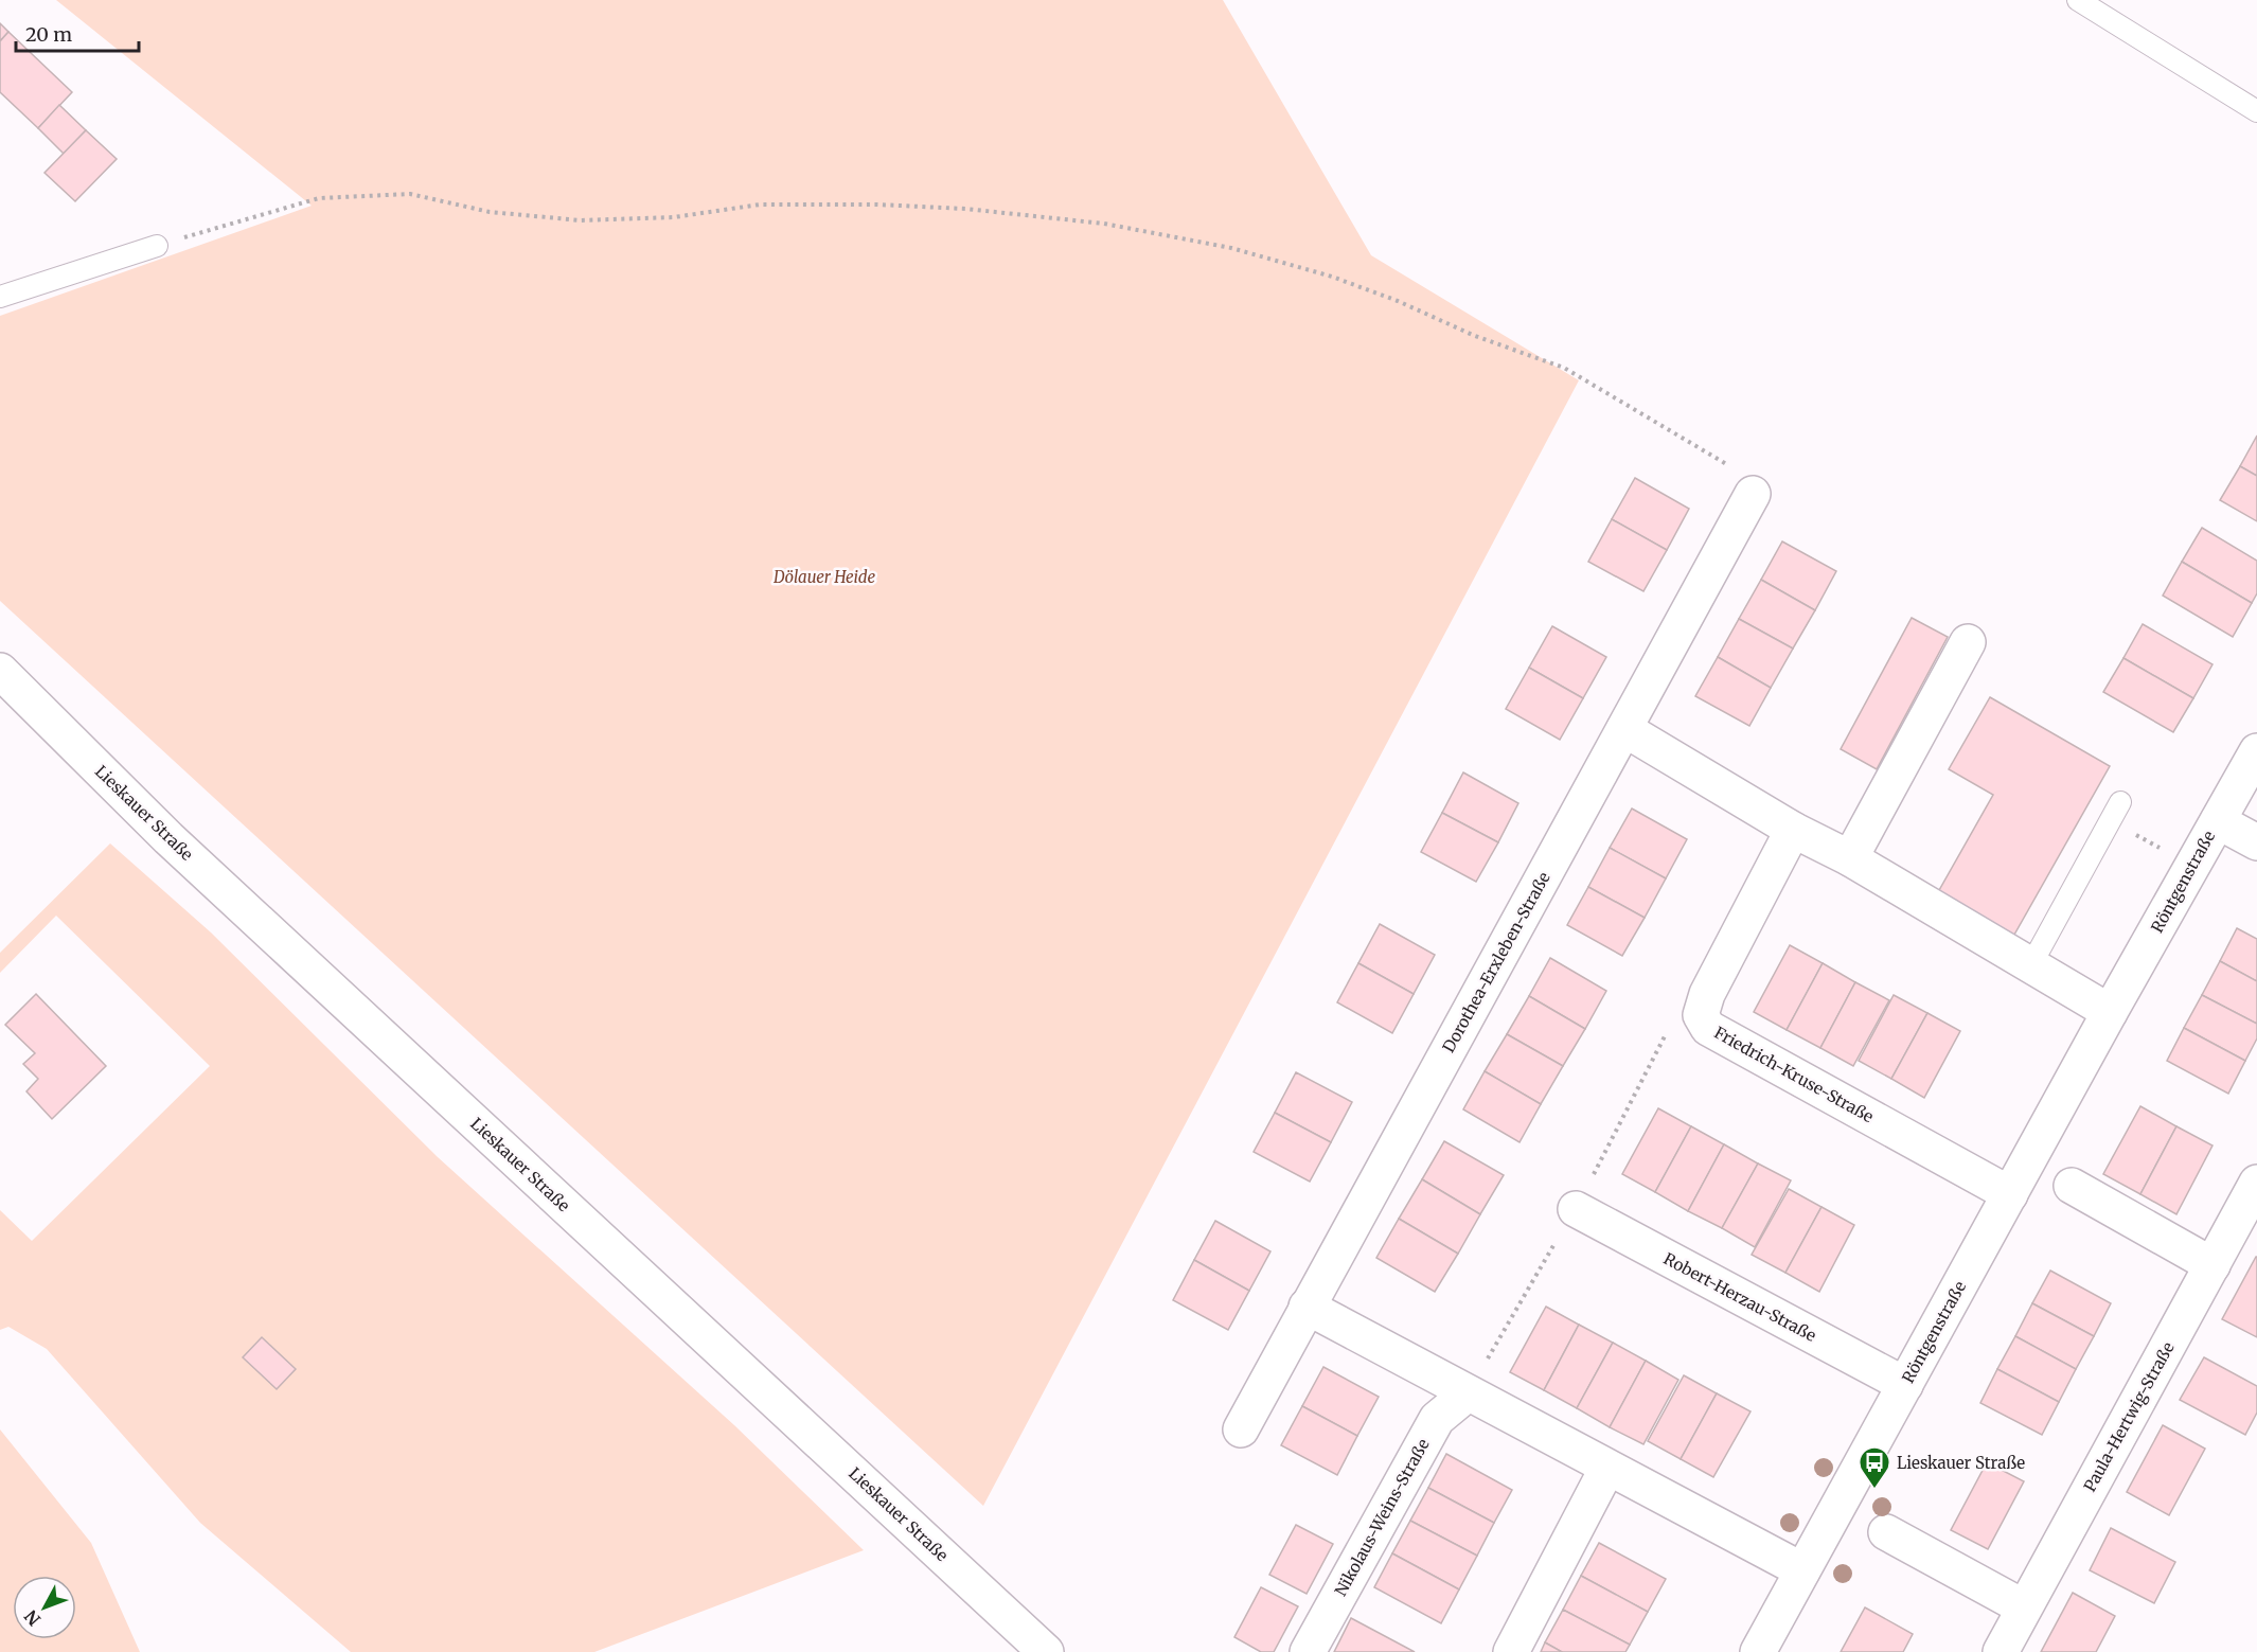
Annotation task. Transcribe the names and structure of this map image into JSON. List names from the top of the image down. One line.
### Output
{"streets":{"street":["Lieskauer Straße","Röntgenstraße","Dorothea-Erxleben-Straße","Friedrich-Kruse-Straße","Robert-Herzau-Straße","Paula-Hertwig-Straße","Nikolaus-Weins-Straße"]},"crossings":[["Röntgenstraße","Friedrich-Kruse-Straße"],["Röntgenstraße","Robert-Herzau-Straße"]],"parks":["Dölauer Heide"],"places":{"bus stop":["Lieskauer Straße"]},"scale_bar":"20 m","north":"bottom left"}
